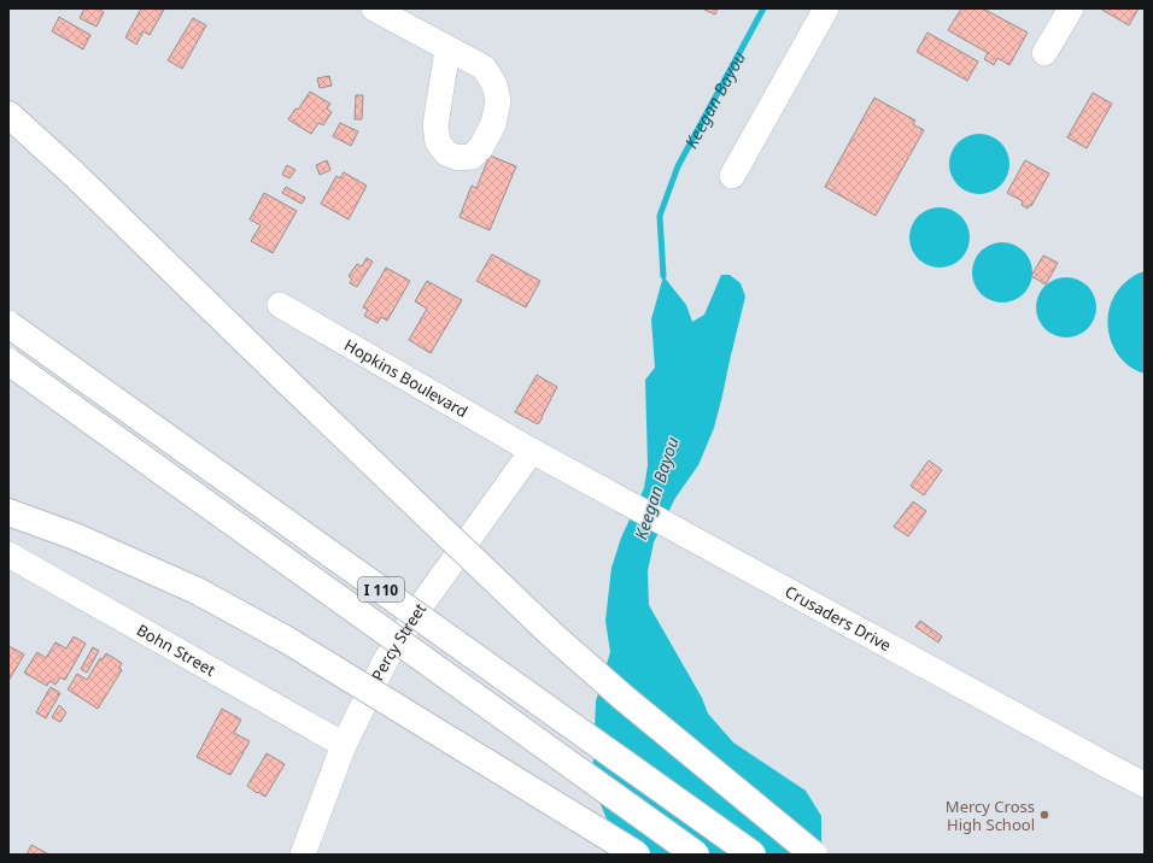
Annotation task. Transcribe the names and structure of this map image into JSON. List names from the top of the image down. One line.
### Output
{"streets":{"highway":["I 110"],"street":["Hopkins Boulevard","Crusaders Drive","Percy Street","Bohn Street"]},"crossings":[["Hopkins Boulevard","Crusaders Drive"],["Hopkins Boulevard","Percy Street"],["Crusaders Drive","Percy Street"],["Percy Street","Bohn Street"]],"water":["Keegan Bayou"],"places":["Mercy Cross High School"]}
